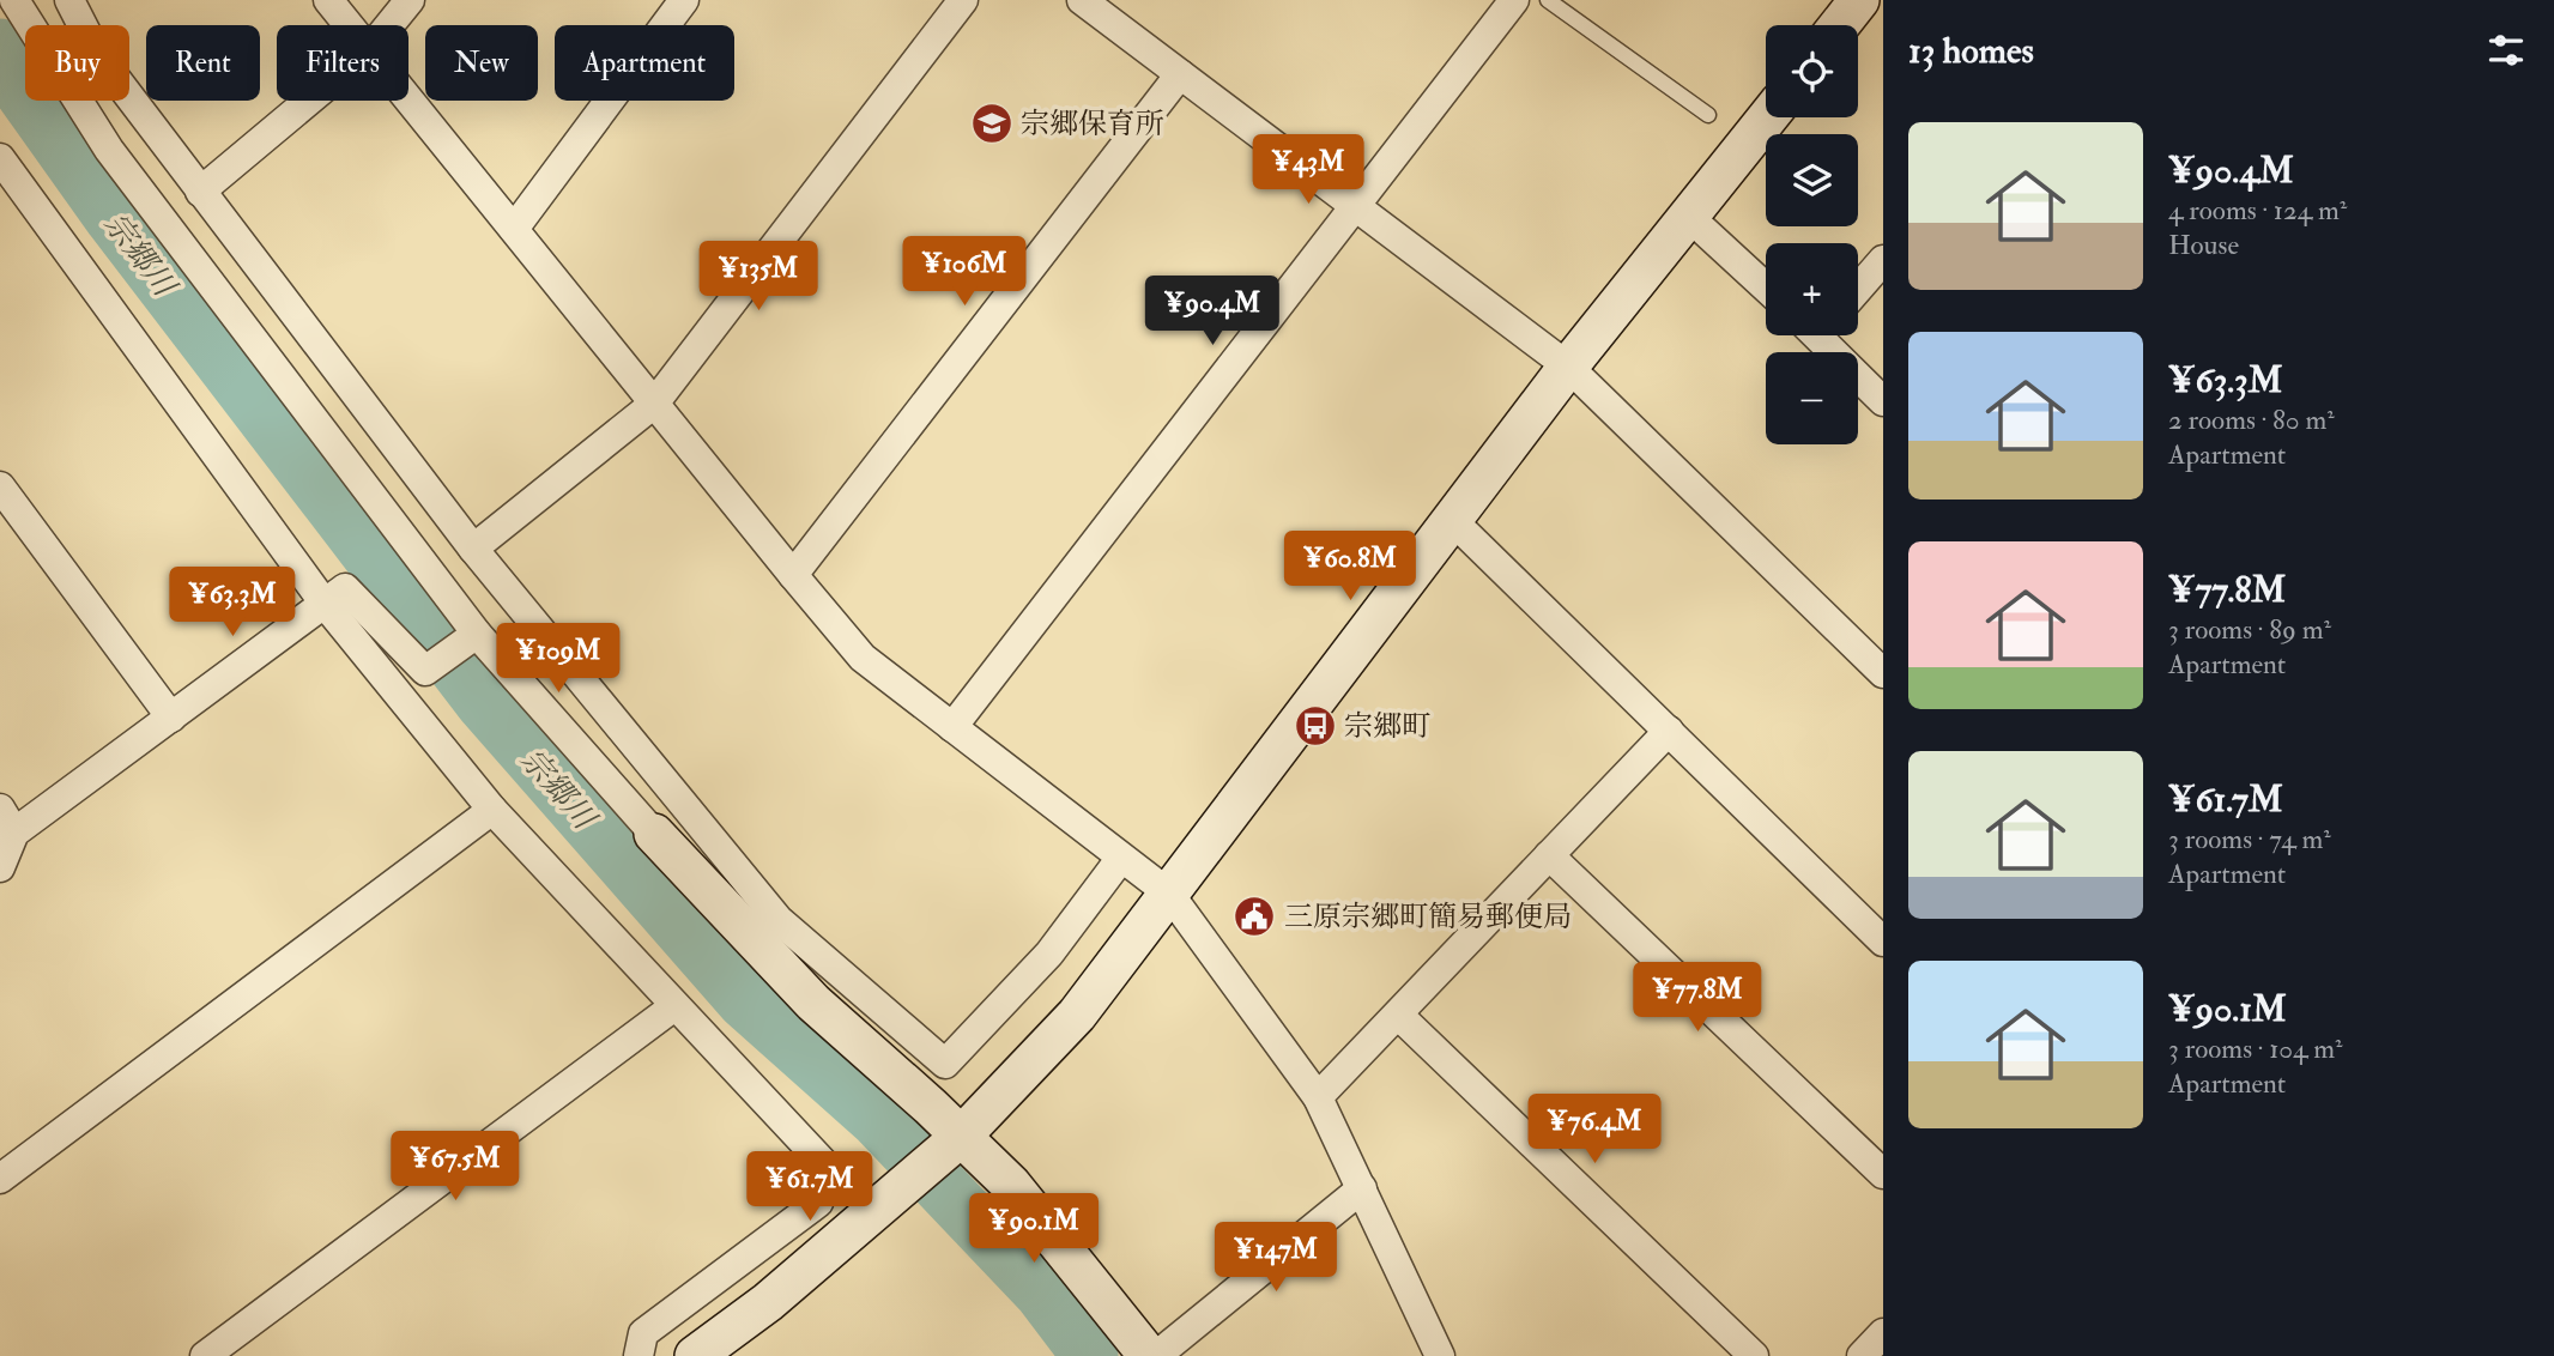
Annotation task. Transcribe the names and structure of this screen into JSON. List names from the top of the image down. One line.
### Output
{"water":["宗郷川"],"places":{"school or university":["宗郷保育所"],"bus stop":["宗郷町"],"public building":["三原宗郷町簡易郵便局"]},"page":{"heading":"13 homes","map_buttons":["+","−"],"chip":["Buy","Rent","Filters","New","Apartment"],"list":[{"name":"¥90.4M","note":"4 rooms · 124 m² · House"},{"name":"¥63.3M","note":"2 rooms · 80 m² · Apartment"},{"name":"¥77.8M","note":"3 rooms · 89 m² · Apartment"},{"name":"¥61.7M","note":"3 rooms · 74 m² · Apartment"},{"name":"¥90.1M","note":"3 rooms · 104 m² · Apartment"}],"price":["¥43M","¥106M","¥135M","¥90.4M","¥60.8M","¥63.3M","¥109M","¥77.8M","¥76.4M","¥67.5M","¥61.7M","¥90.1M","¥147M"]}}
